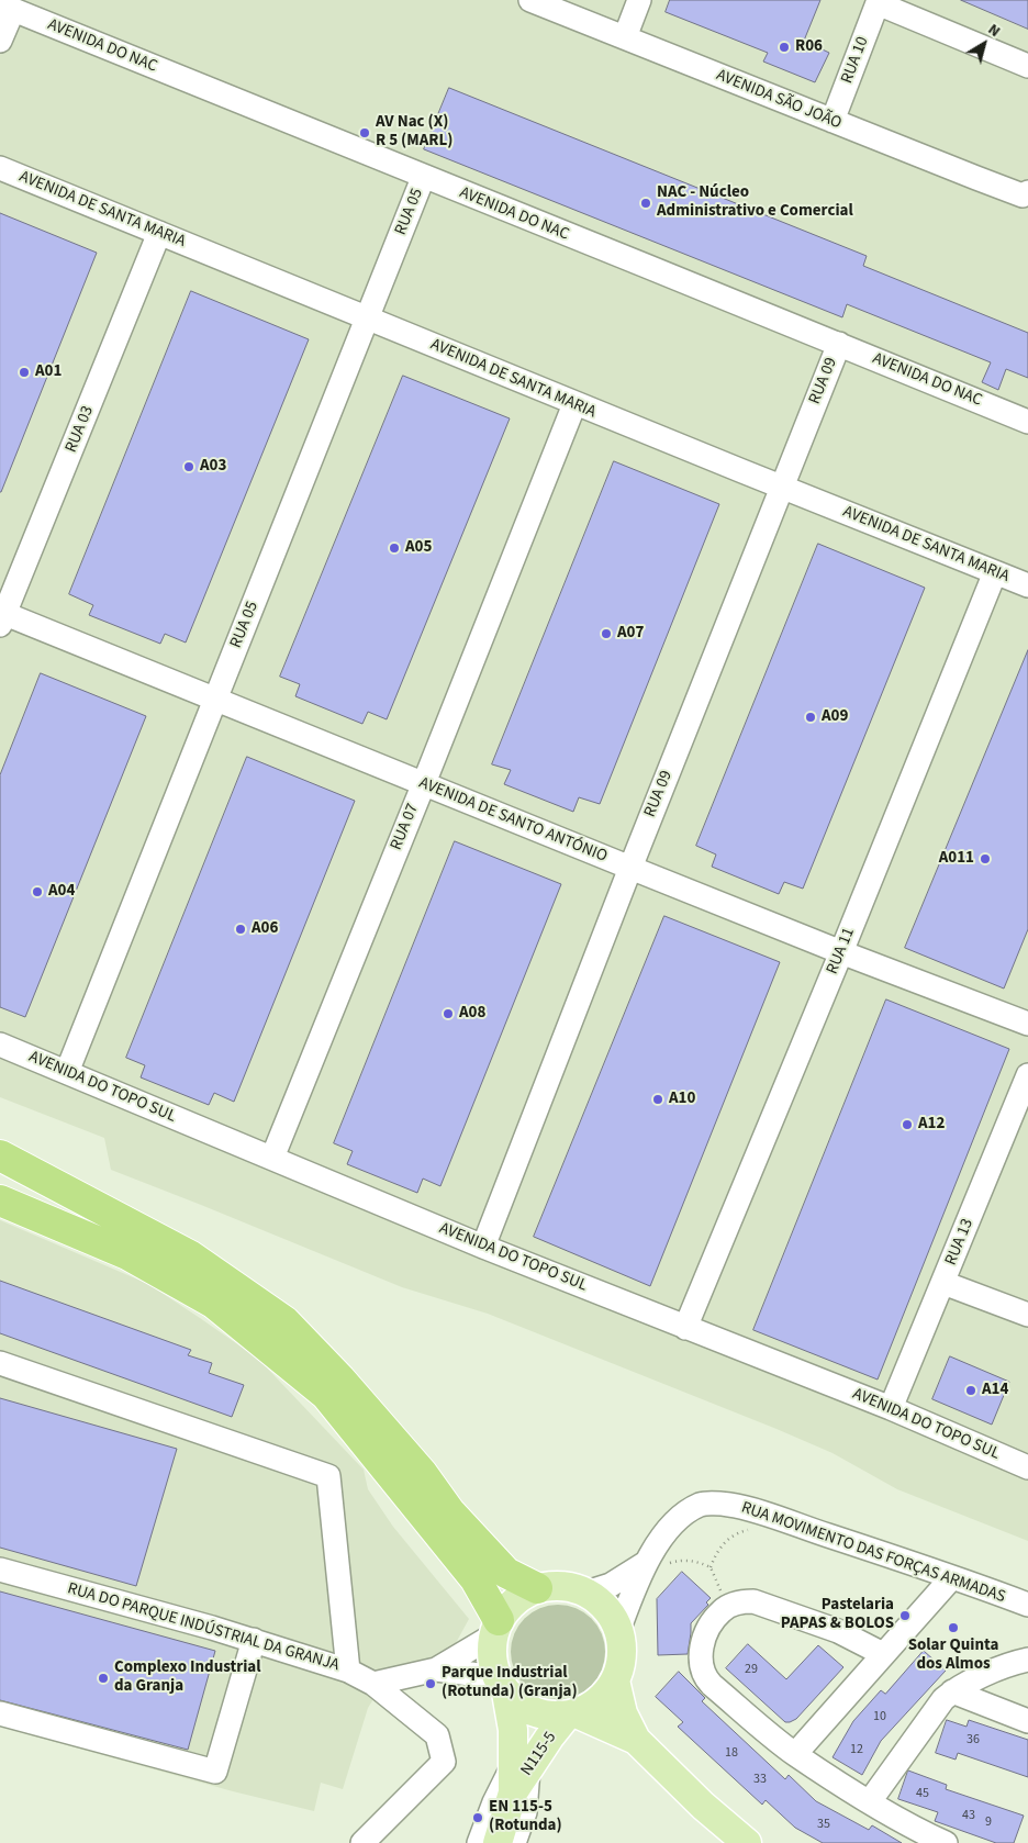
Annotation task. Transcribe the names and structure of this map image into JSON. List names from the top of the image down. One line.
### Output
{"streets":{"main road":["N115-5"],"street":["AVENIDA DO NAC","RUA 10","AVENIDA SÃO JOÃO","AVENIDA DE SANTA MARIA","RUA 05","RUA 09","RUA 03","AVENIDA DE SANTO ANTÓNIO","RUA 07","RUA 11","AVENIDA DO TOPO SUL","RUA 13","RUA MOVIMENTO DAS FORÇAS ARMADAS","RUA DO PARQUE INDÚSTRIAL DA GRANJA"]},"crossings":[["AVENIDA DO NAC","RUA 05"],["AVENIDA DO NAC","RUA 09"],["RUA 10","AVENIDA SÃO JOÃO"],["AVENIDA DE SANTA MARIA","RUA 05"],["AVENIDA DE SANTA MARIA","RUA 09"],["AVENIDA DE SANTA MARIA","RUA 03"],["AVENIDA DE SANTA MARIA","RUA 07"],["AVENIDA DE SANTA MARIA","RUA 11"],["RUA 05","AVENIDA DE SANTO ANTÓNIO"],["RUA 05","AVENIDA DO TOPO SUL"],["RUA 09","AVENIDA DE SANTO ANTÓNIO"],["RUA 09","AVENIDA DO TOPO SUL"],["RUA 03","AVENIDA DE SANTO ANTÓNIO"],["AVENIDA DE SANTO ANTÓNIO","RUA 07"],["AVENIDA DE SANTO ANTÓNIO","RUA 11"],["RUA 07","AVENIDA DO TOPO SUL"],["RUA 11","AVENIDA DO TOPO SUL"],["AVENIDA DO TOPO SUL","RUA 13"],["RUA MOVIMENTO DAS FORÇAS ARMADAS","N115-5"]],"places":["R06","AV Nac (X) R 5 (MARL)","NAC - Núcleo Administrativo e Comercial","A01","A03","A05","A07","A09","A011","A04","A06","A08","A10","A12","A14","Pastelaria PAPAS & BOLOS","Solar Quinta dos Almos","Complexo Industrial da Granja","Parque Industrial (Rotunda) (Granja)","EN 115-5 (Rotunda)"],"house_numbers":["29","10","36","12","18","33","45","43","9","35"],"north":"top right"}
